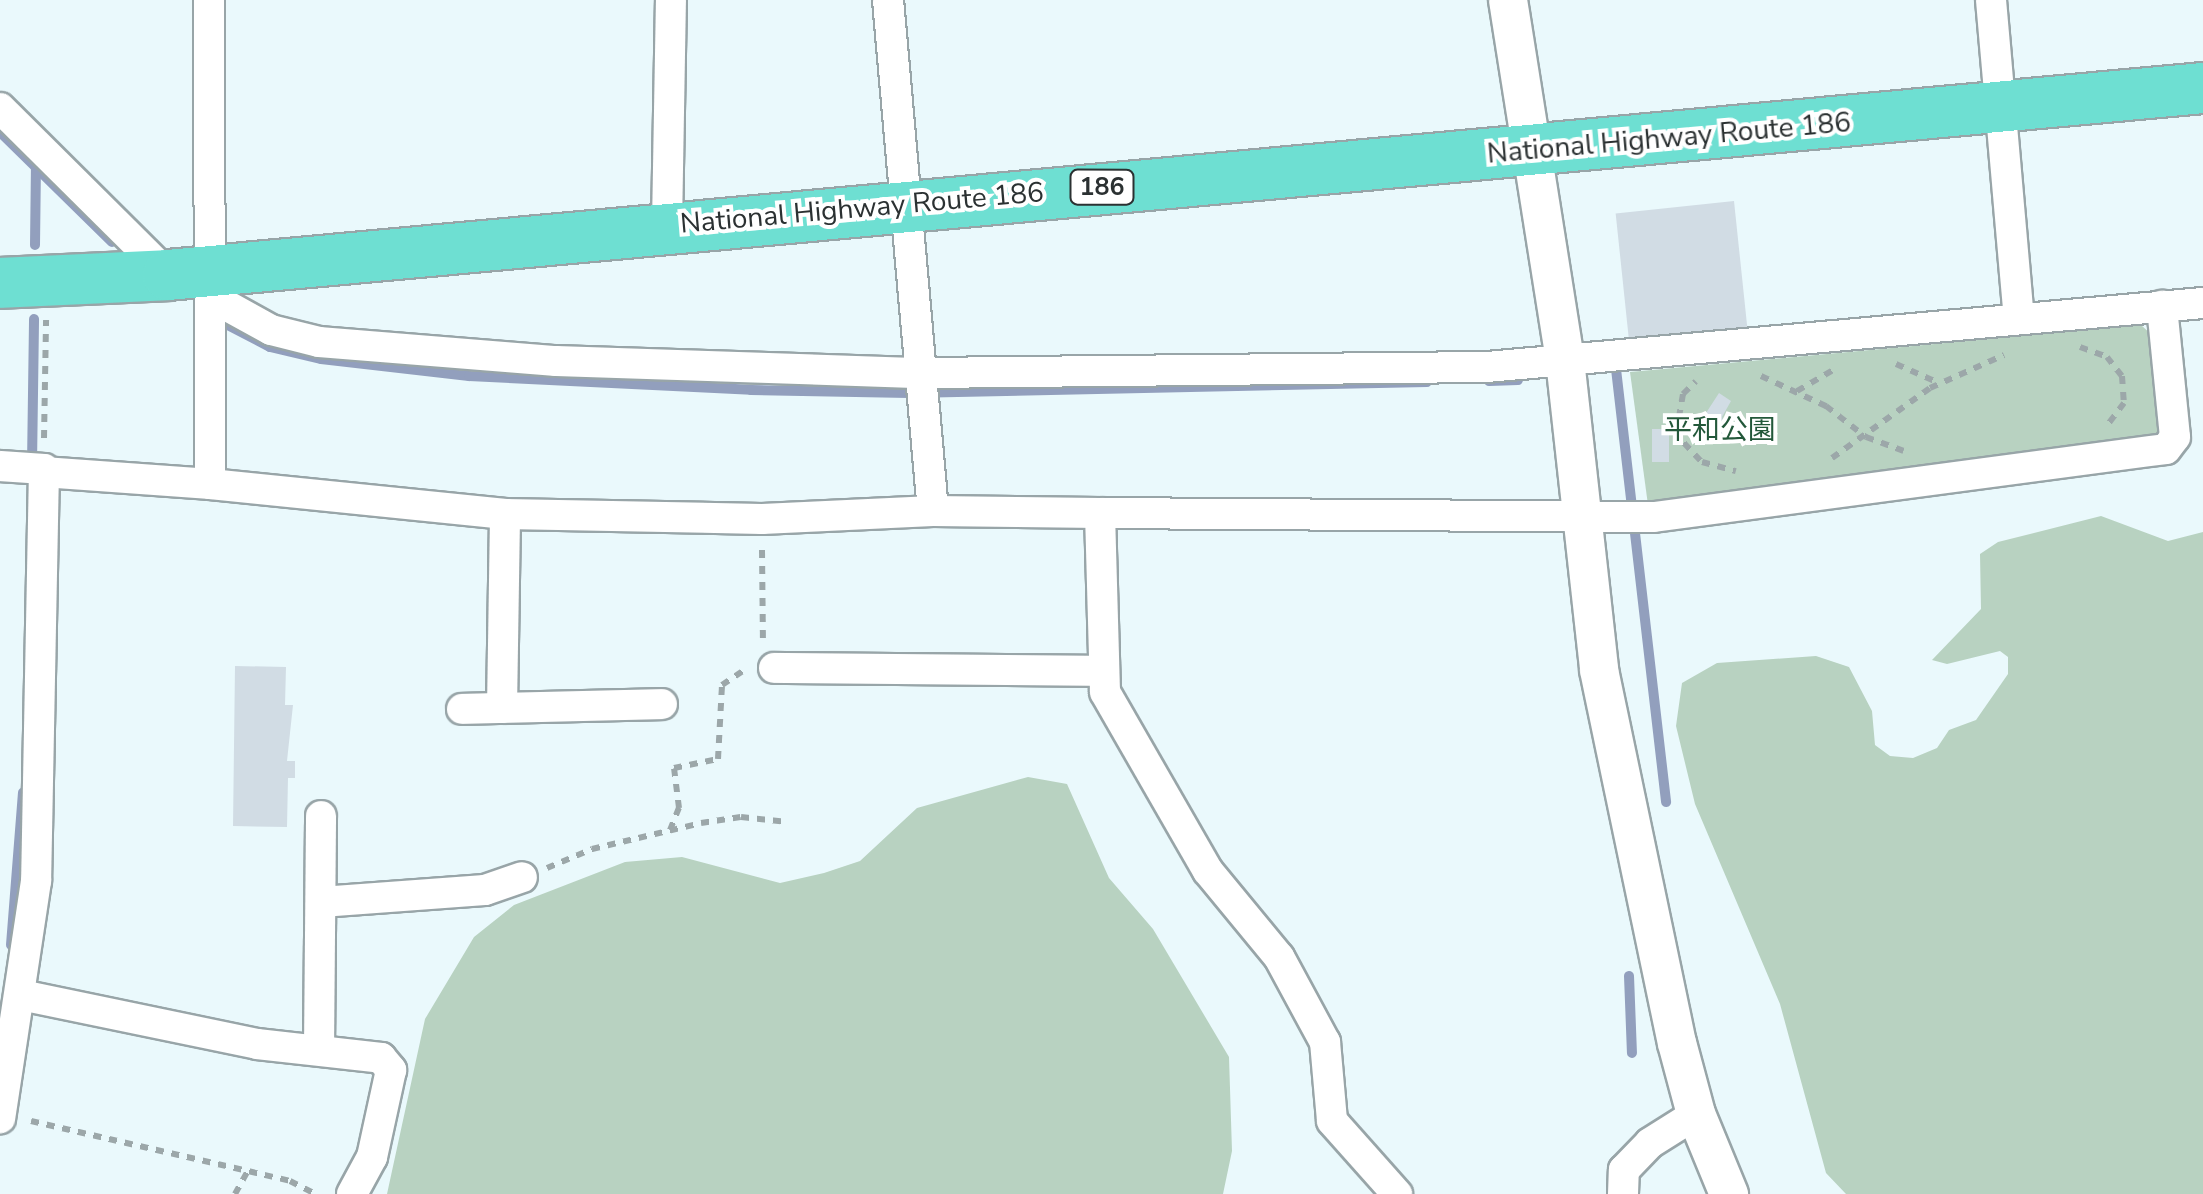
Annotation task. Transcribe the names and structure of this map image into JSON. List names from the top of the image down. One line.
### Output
{"streets":{"highway":["National Highway Route 186","186"]},"parks":["平和公園"]}
